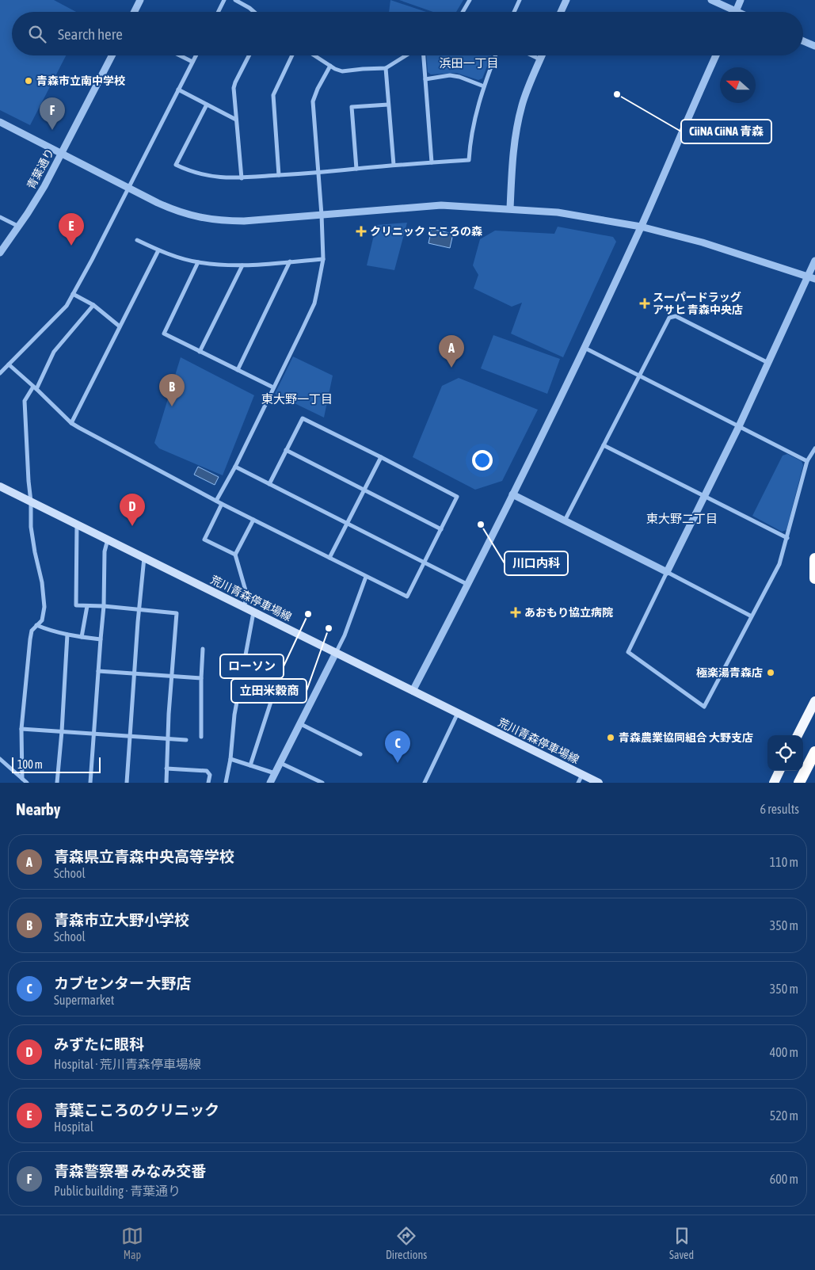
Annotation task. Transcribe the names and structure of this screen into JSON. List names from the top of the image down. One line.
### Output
{"streets":{"main road":["荒川青森停車場線"],"street":["青葉通り"]},"districts":["浜田一丁目","東大野一丁目","東大野二丁目"],"places":{"other":["青森市立南中学校","CiiNA CiiNA 青森","川口内科","ローソン","立田米穀商","極楽湯青森店","青森農業協同組合 大野支店"],"health":["クリニック こころの森","スーパードラッグ アサヒ 青森中央店","あおもり協立病院"]},"scale_bar":"100 m","north":"left","page":{"search":"Search here","pins":["F","E","A","B","D","C"],"scale":"100 m","heading":["Nearby","6 results"],"list":[{"mark":"A","name":"青森県立青森中央高等学校","note":"School","value":"110 m"},{"mark":"B","name":"青森市立大野小学校","note":"School","value":"350 m"},{"mark":"C","name":"カブセンター 大野店","note":"Supermarket","value":"350 m"},{"mark":"D","name":"みずたに眼科","note":"Hospital · 荒川青森停車場線","value":"400 m"},{"mark":"E","name":"青葉こころのクリニック","note":"Hospital","value":"520 m"},{"mark":"F","name":"青森警察署 みなみ交番","note":"Public building · 青葉通り","value":"600 m"}],"nav":["Map","Directions","Saved"]}}
